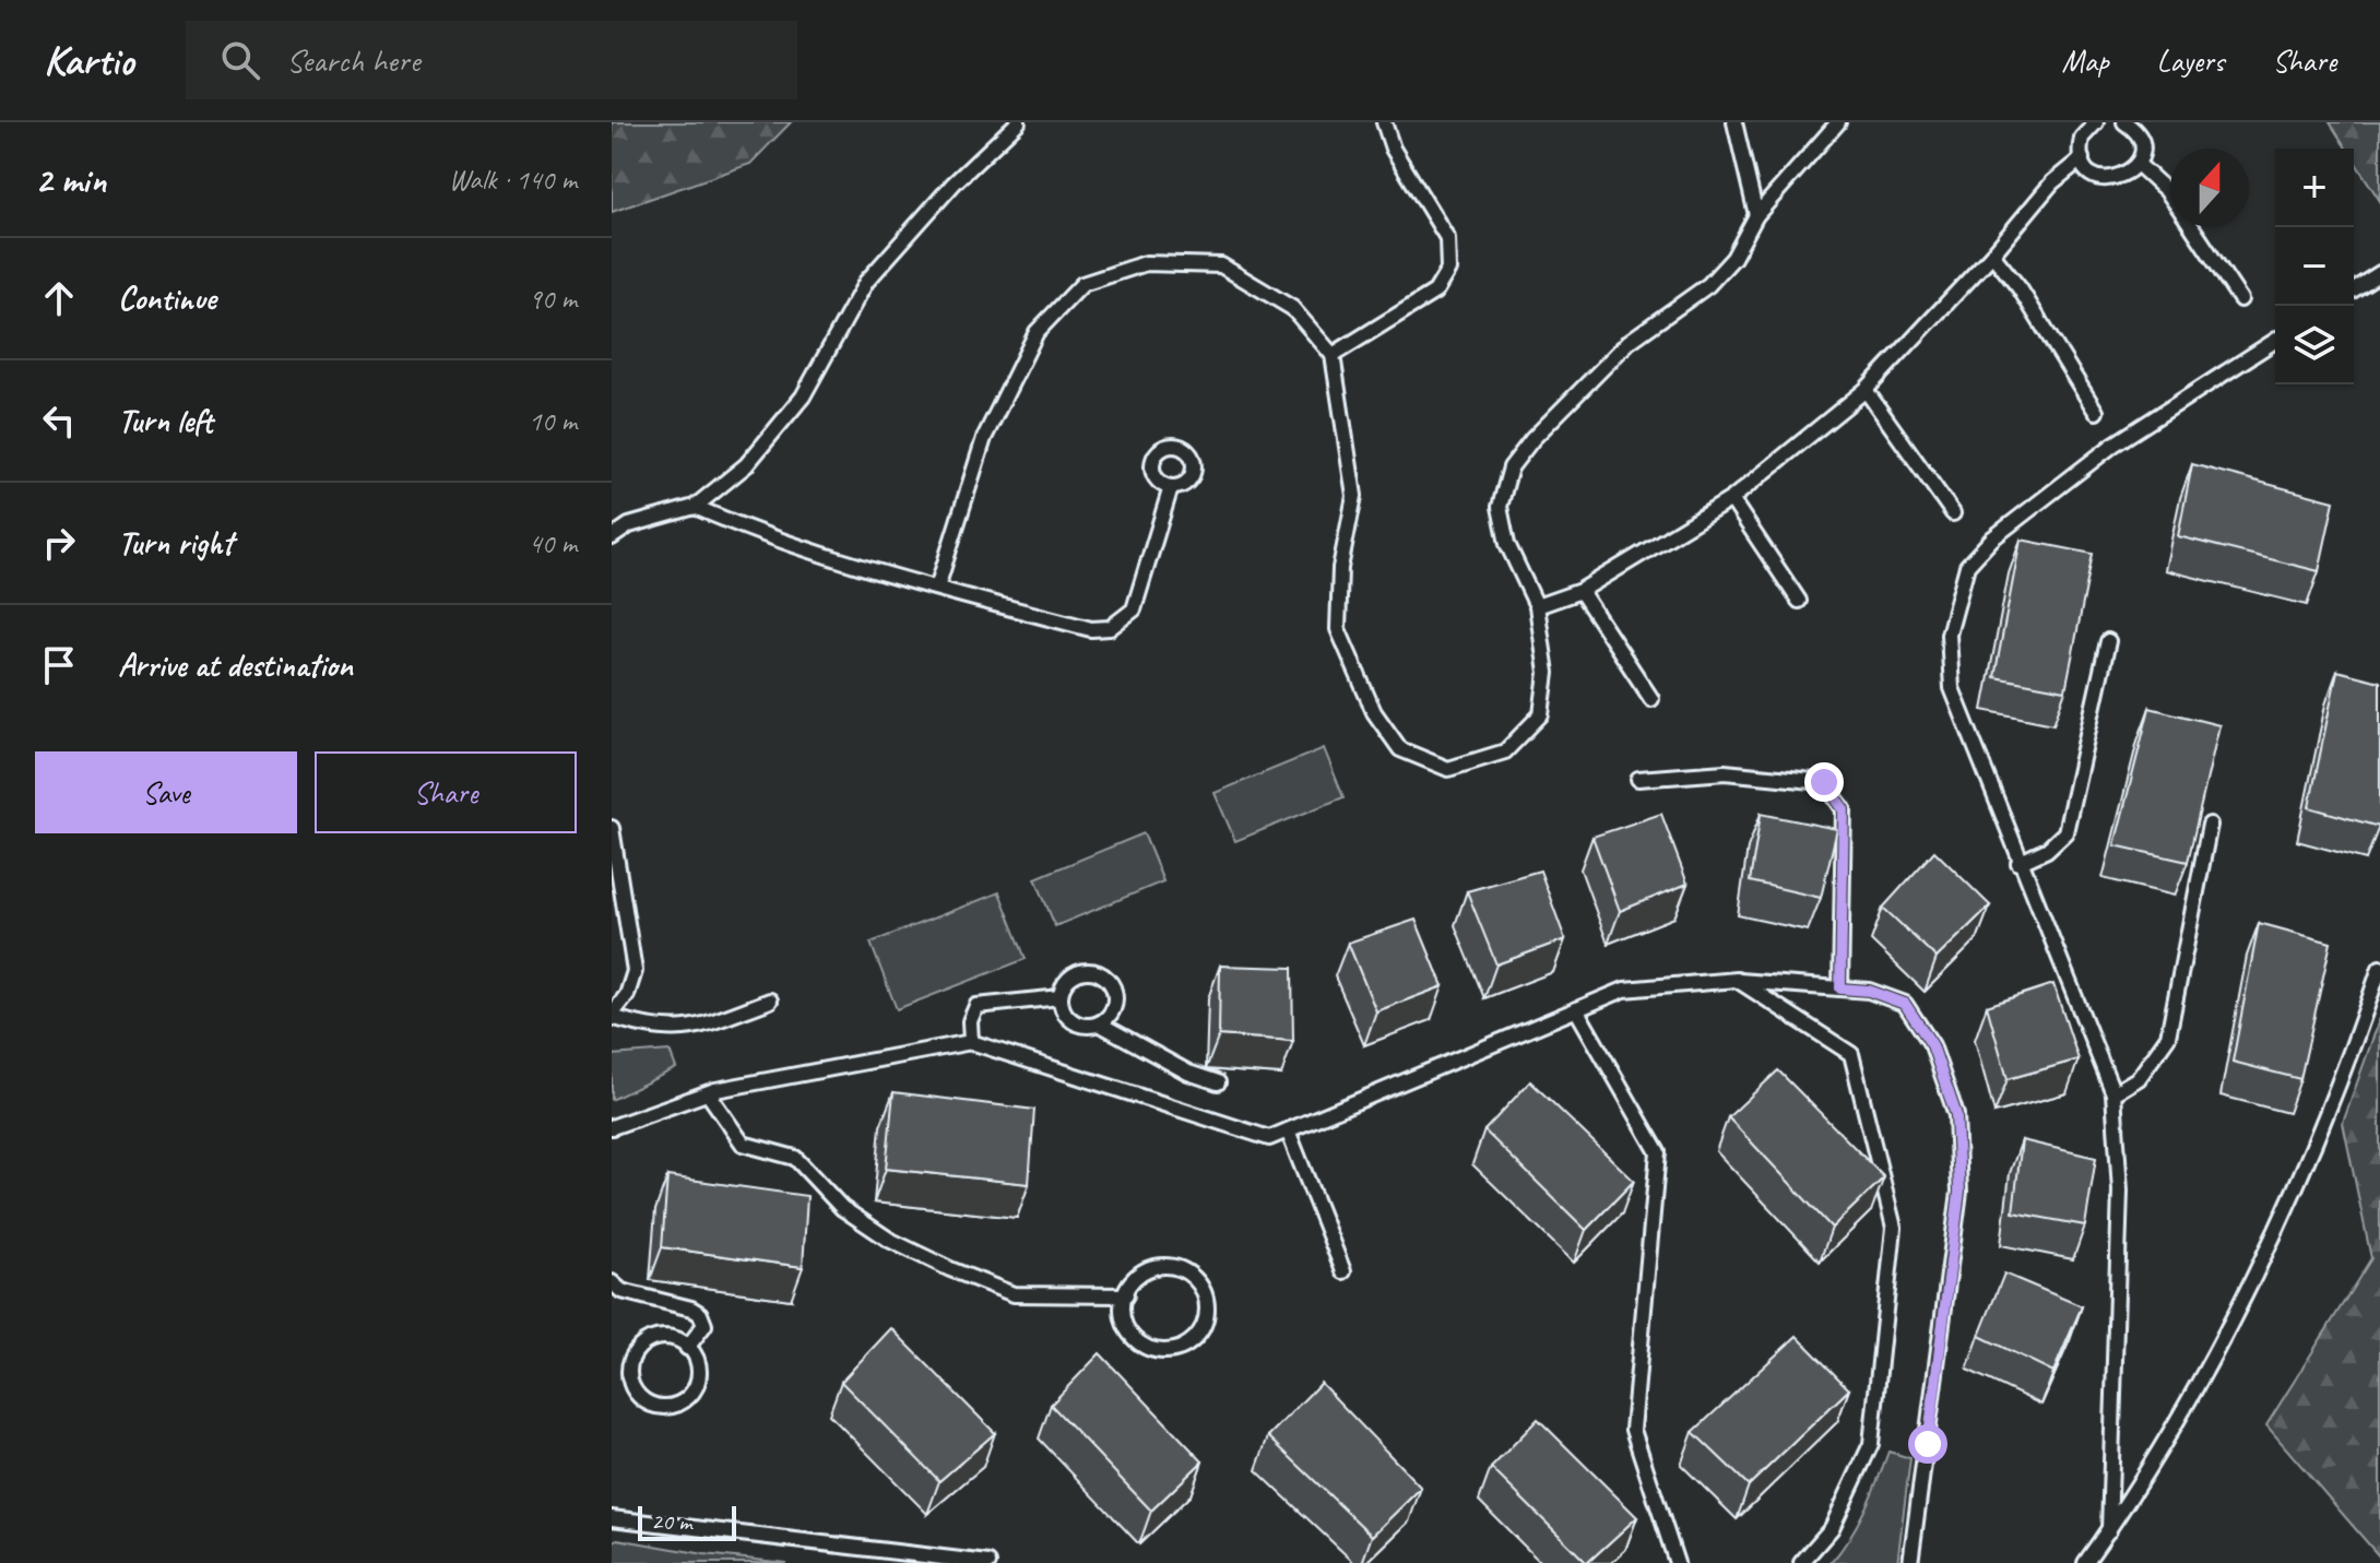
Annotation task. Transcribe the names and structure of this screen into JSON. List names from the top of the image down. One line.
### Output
{"scale_bar":"20 m","north":"top","page":{"header":"Kartio","search":"Search here","nav":["Map","Layers","Share"],"heading":["2 min","Walk · 140 m"],"map_buttons":["+","−"],"list":[["Continue","90 m"],["Turn left","10 m"],["Turn right","40 m"],"Arrive at destination"],"buttons":["Save","Share"],"scale":"20 m"}}
